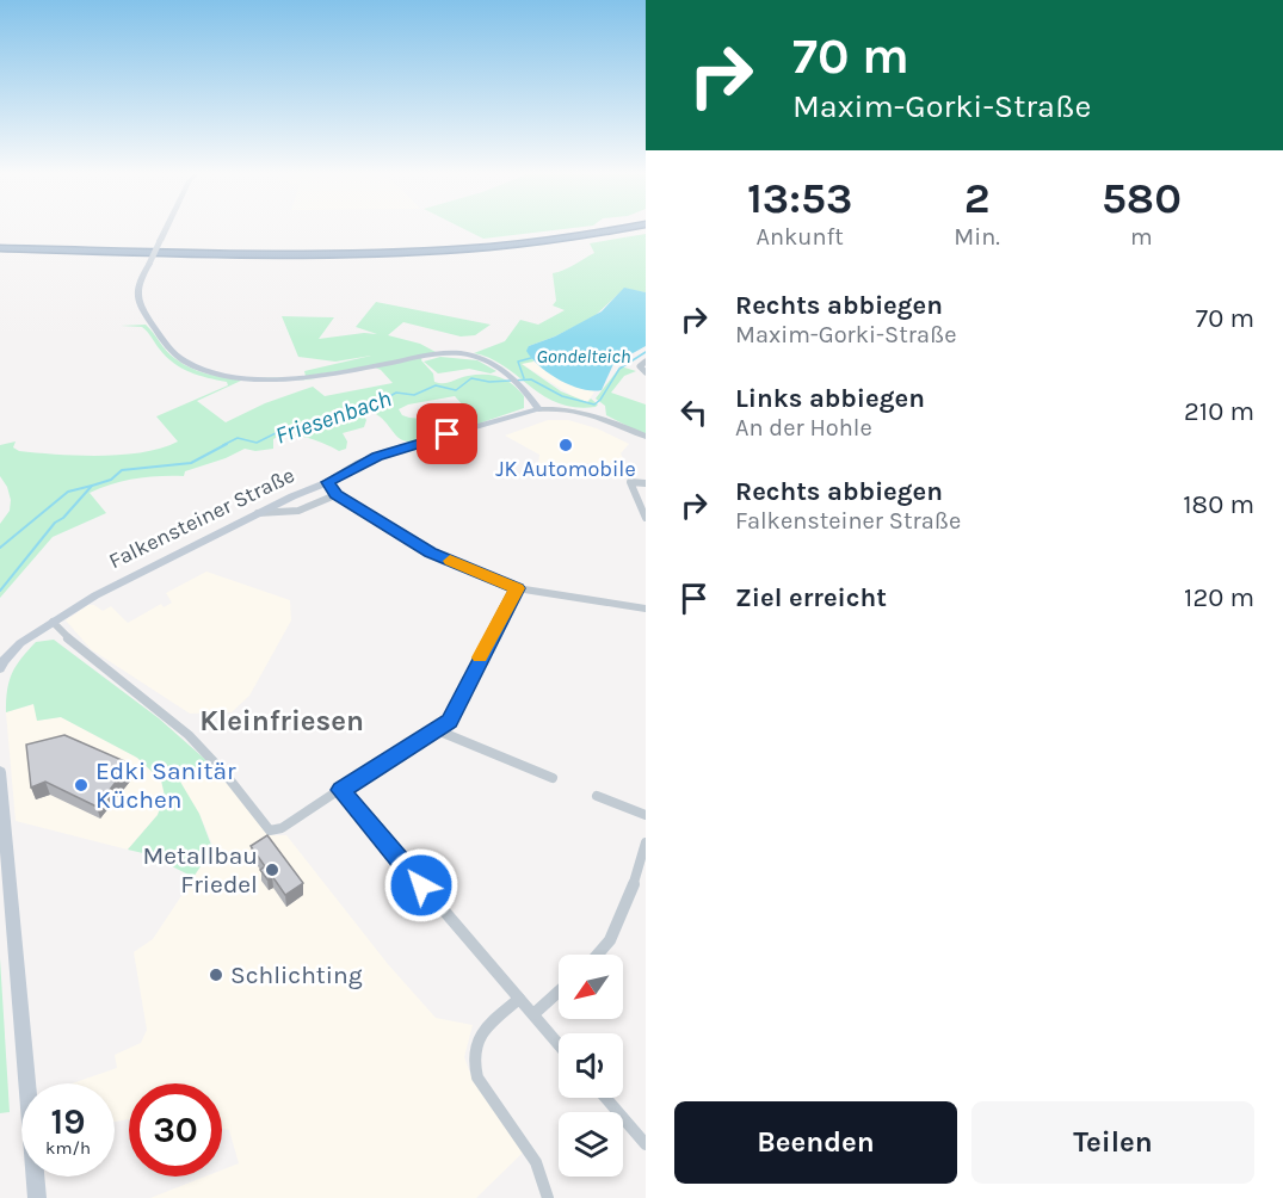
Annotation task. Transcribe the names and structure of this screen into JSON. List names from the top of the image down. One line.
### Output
{"streets":{"main road":["Falkensteiner Straße"]},"districts":["Kleinfriesen"],"water":["Gondelteich","Friesenbach"],"places":["JK Automobile","Edki Sanitär Küchen","Metallbau Friedel","Schlichting"],"north":"bottom left","page":{"turn":["70 m","Maxim-Gorki-Straße"],"eta":["13:53","Ankunft","2","Min.","580","m"],"list":[{"name":"Rechts abbiegen","note":"Maxim-Gorki-Straße","value":"70 m"},{"name":"Links abbiegen","note":"An der Hohle","value":"210 m"},{"name":"Rechts abbiegen","note":"Falkensteiner Straße","value":"180 m"},{"name":"Ziel erreicht","value":"120 m"}],"speed":"19 km/h","limit":"30","buttons":["Beenden","Teilen"]}}
